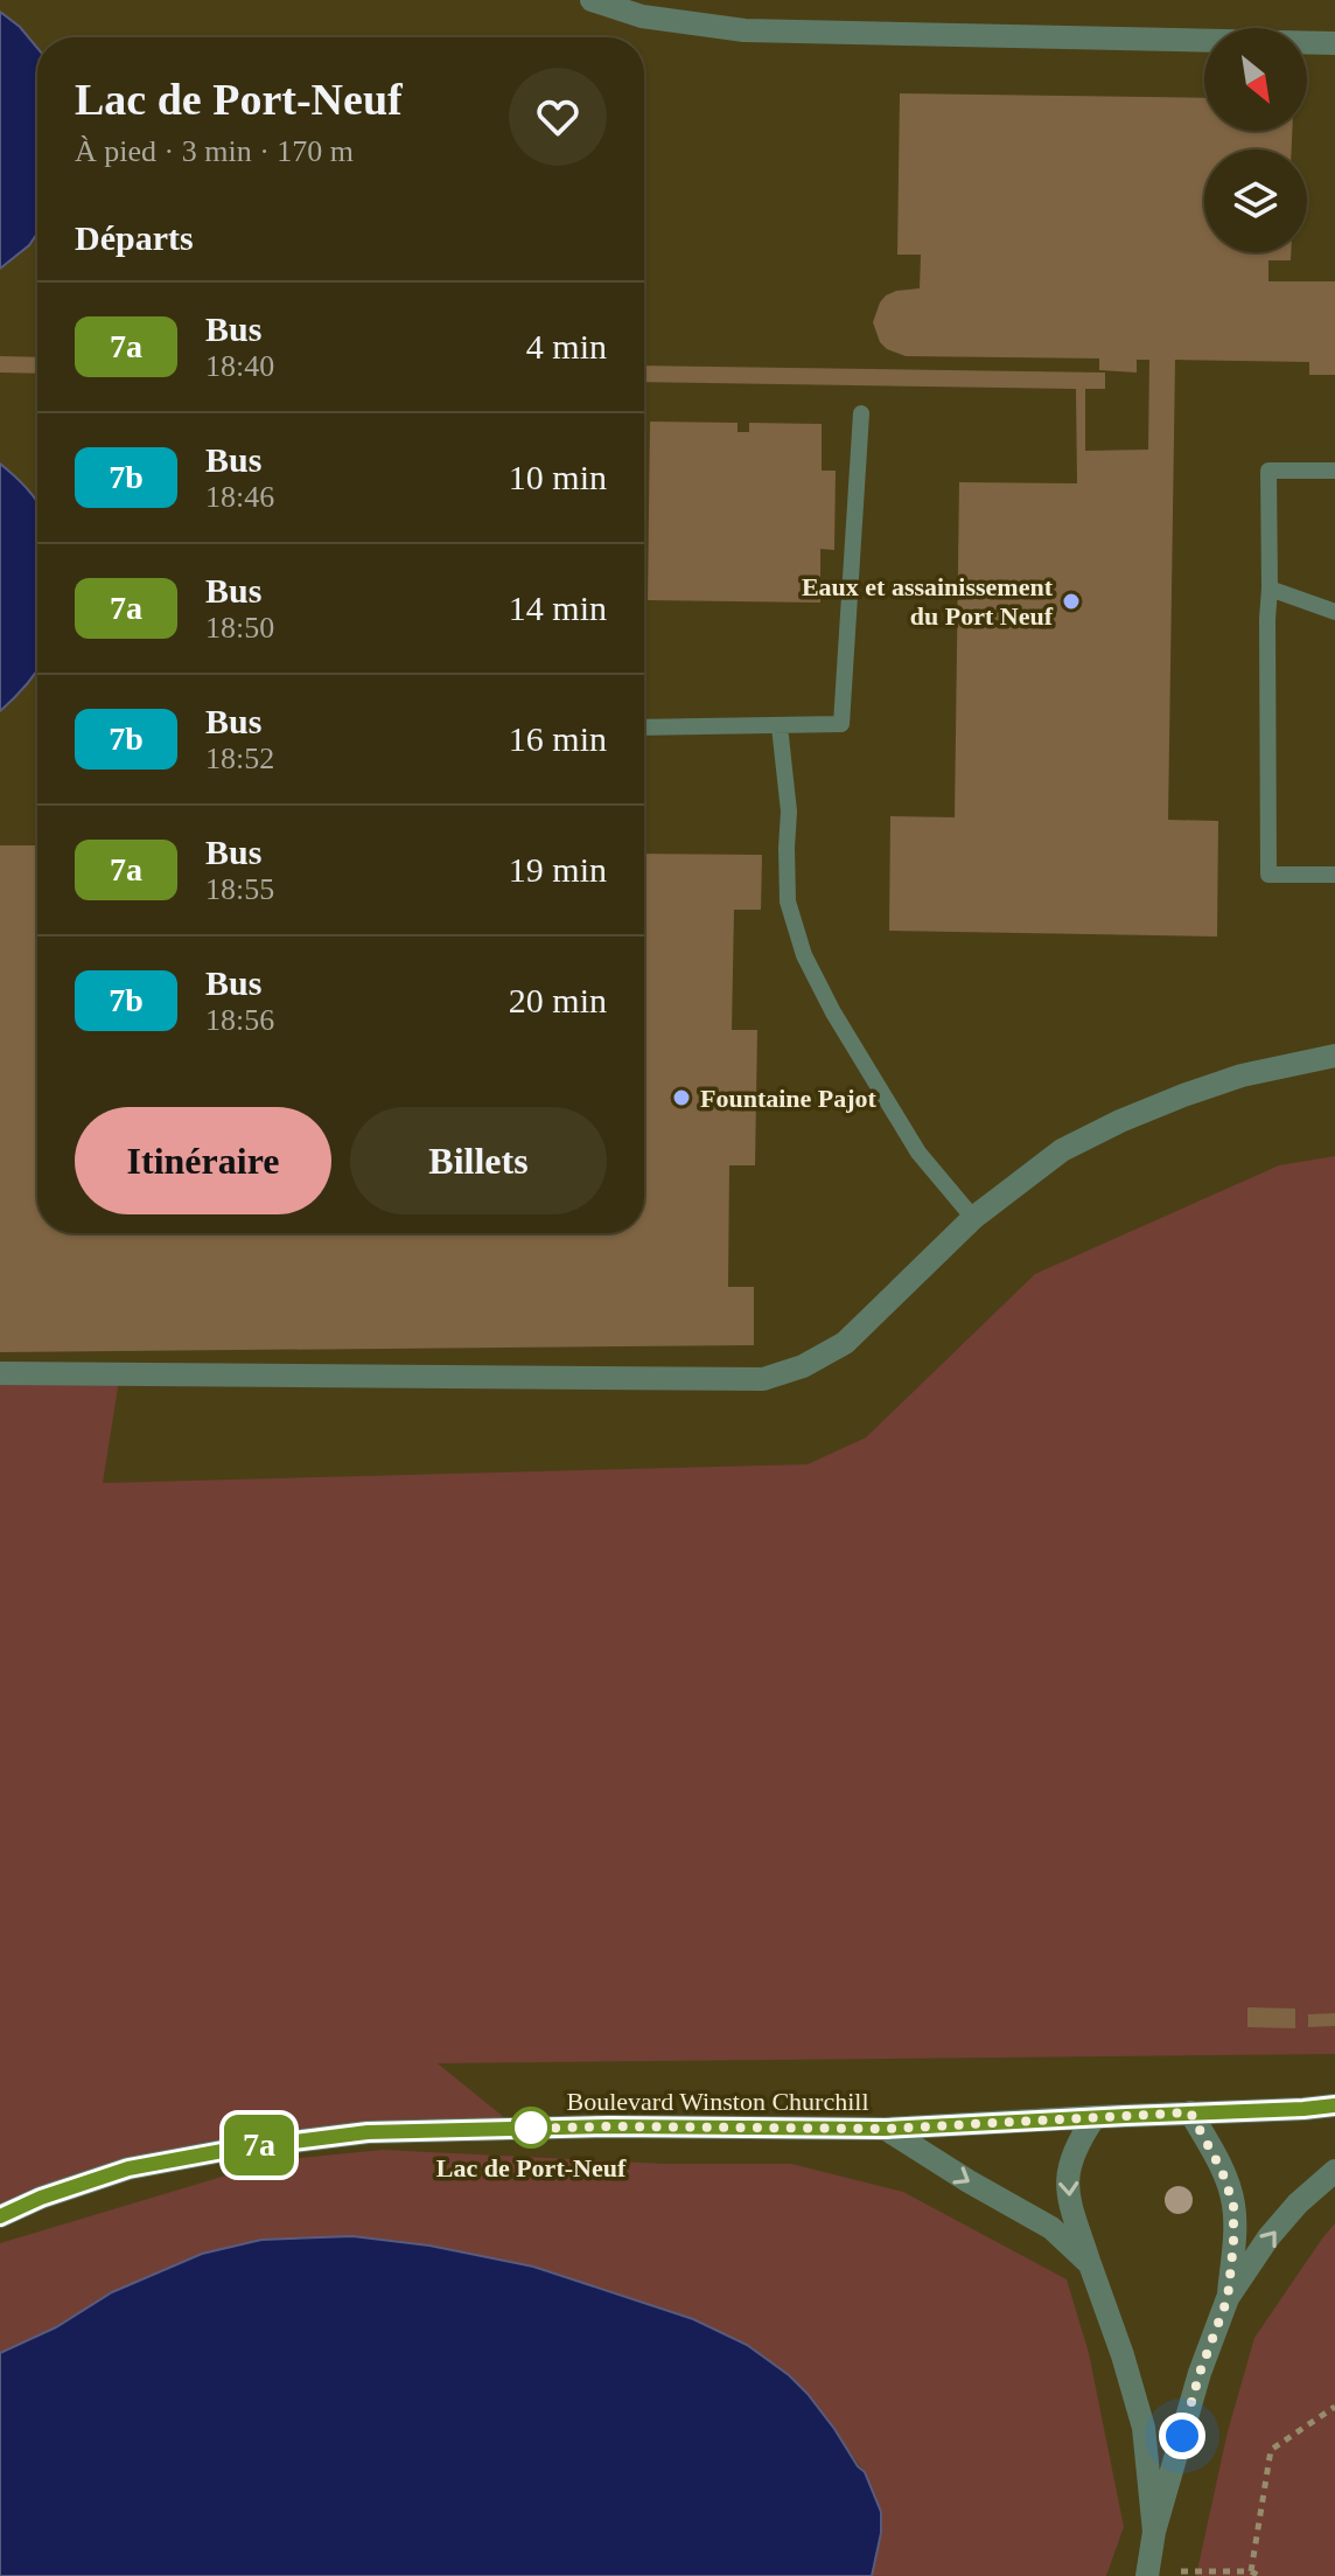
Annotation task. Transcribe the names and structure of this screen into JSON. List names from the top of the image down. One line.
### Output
{"streets":{"street":["Boulevard Winston Churchill"]},"places":["Eaux et assainissement du Port Neuf","Fountaine Pajot","Lac de Port-Neuf"],"lines":["bus line 7a"],"north":"bottom right","page":{"on_map":"7a","heading":[["Lac de Port-Neuf","À pied · 3 min · 170 m"],"Départs"],"list":[{"mark":"7a","name":"Bus","note":"18:40","value":"4 min"},{"mark":"7b","name":"Bus","note":"18:46","value":"10 min"},{"mark":"7a","name":"Bus","note":"18:50","value":"14 min"},{"mark":"7b","name":"Bus","note":"18:52","value":"16 min"},{"mark":"7a","name":"Bus","note":"18:55","value":"19 min"},{"mark":"7b","name":"Bus","note":"18:56","value":"20 min"}],"buttons":["Itinéraire","Billets"]}}
